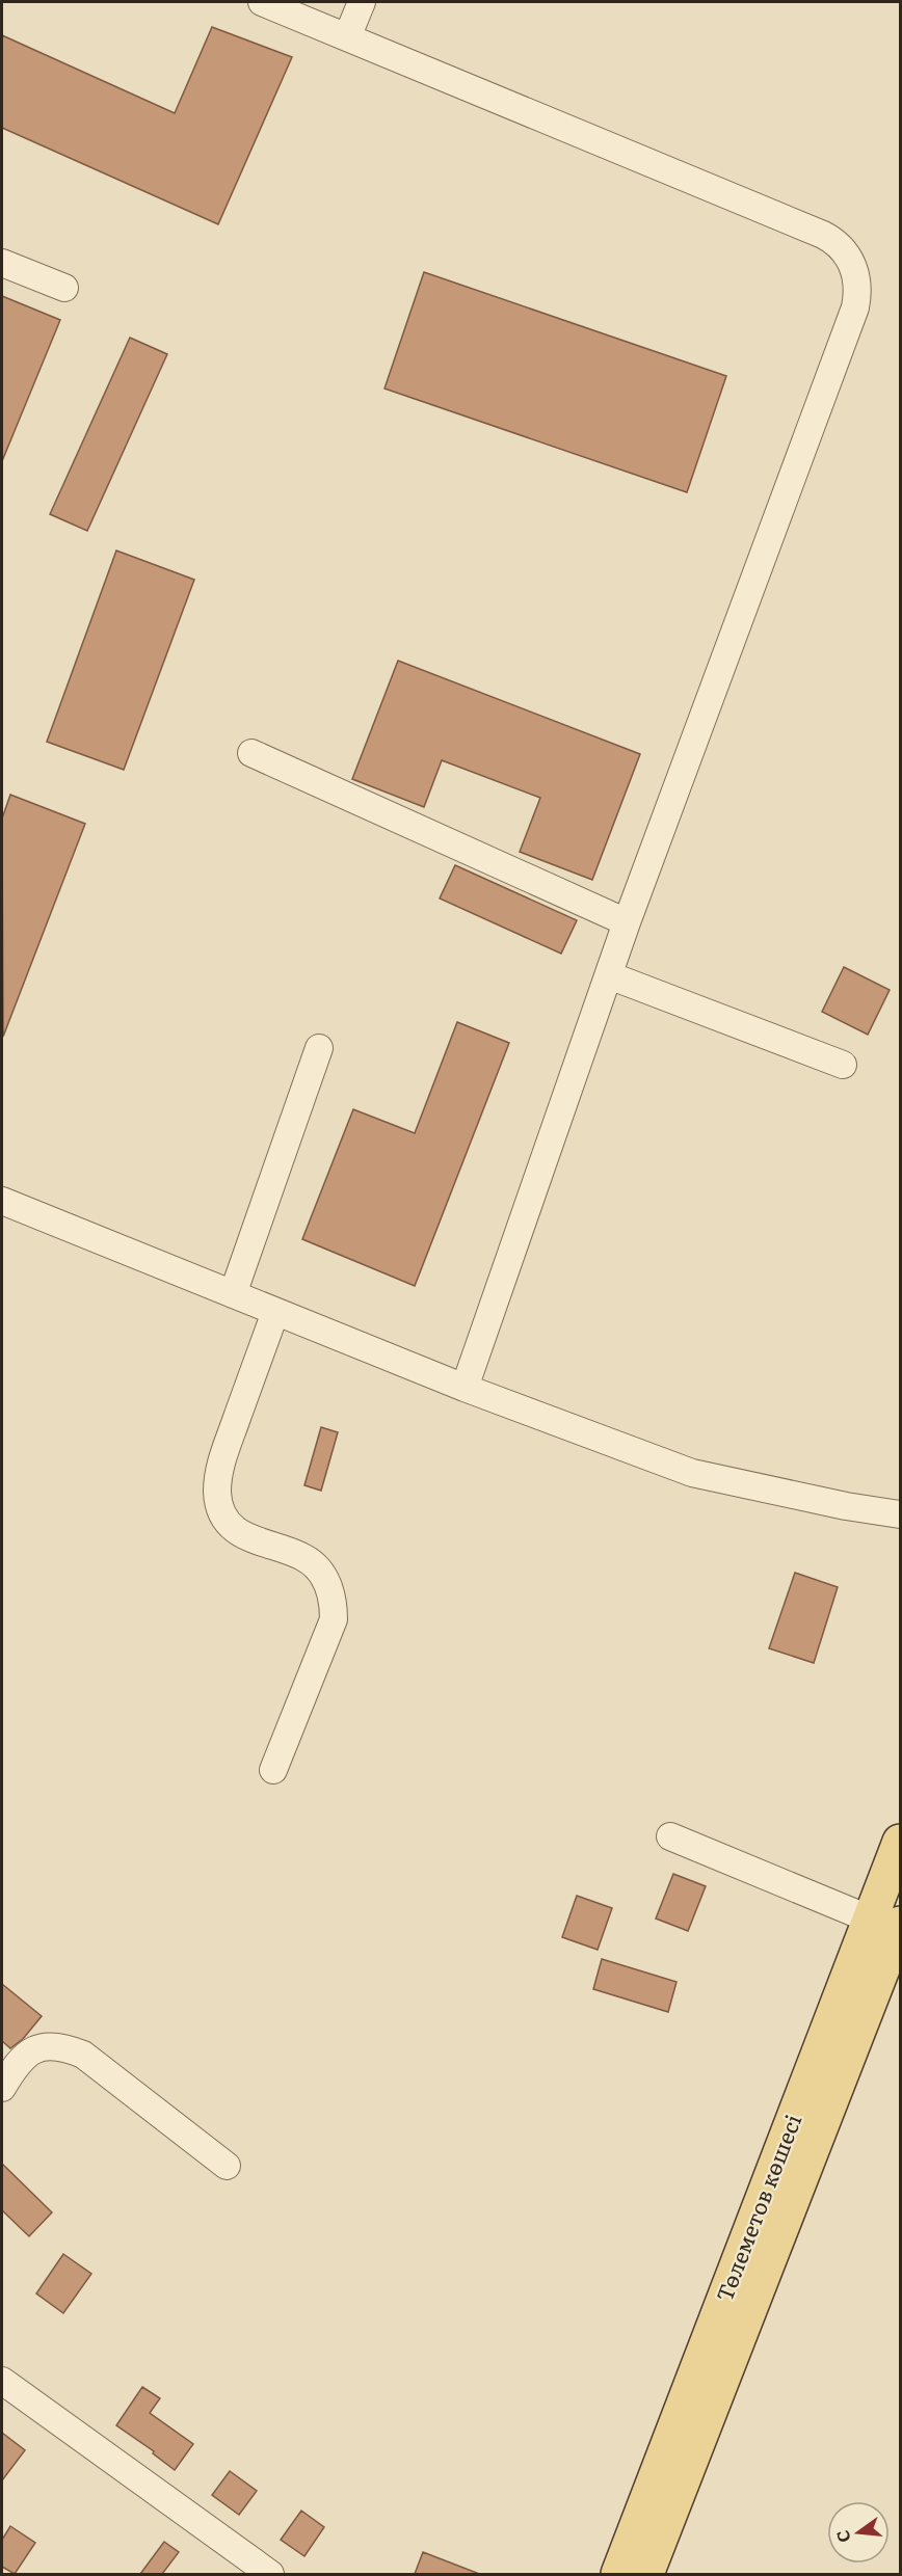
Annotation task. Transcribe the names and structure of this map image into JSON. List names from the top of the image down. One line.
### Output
{"streets":{"main road":["Төлеметов көшесі"]},"north":"left"}
